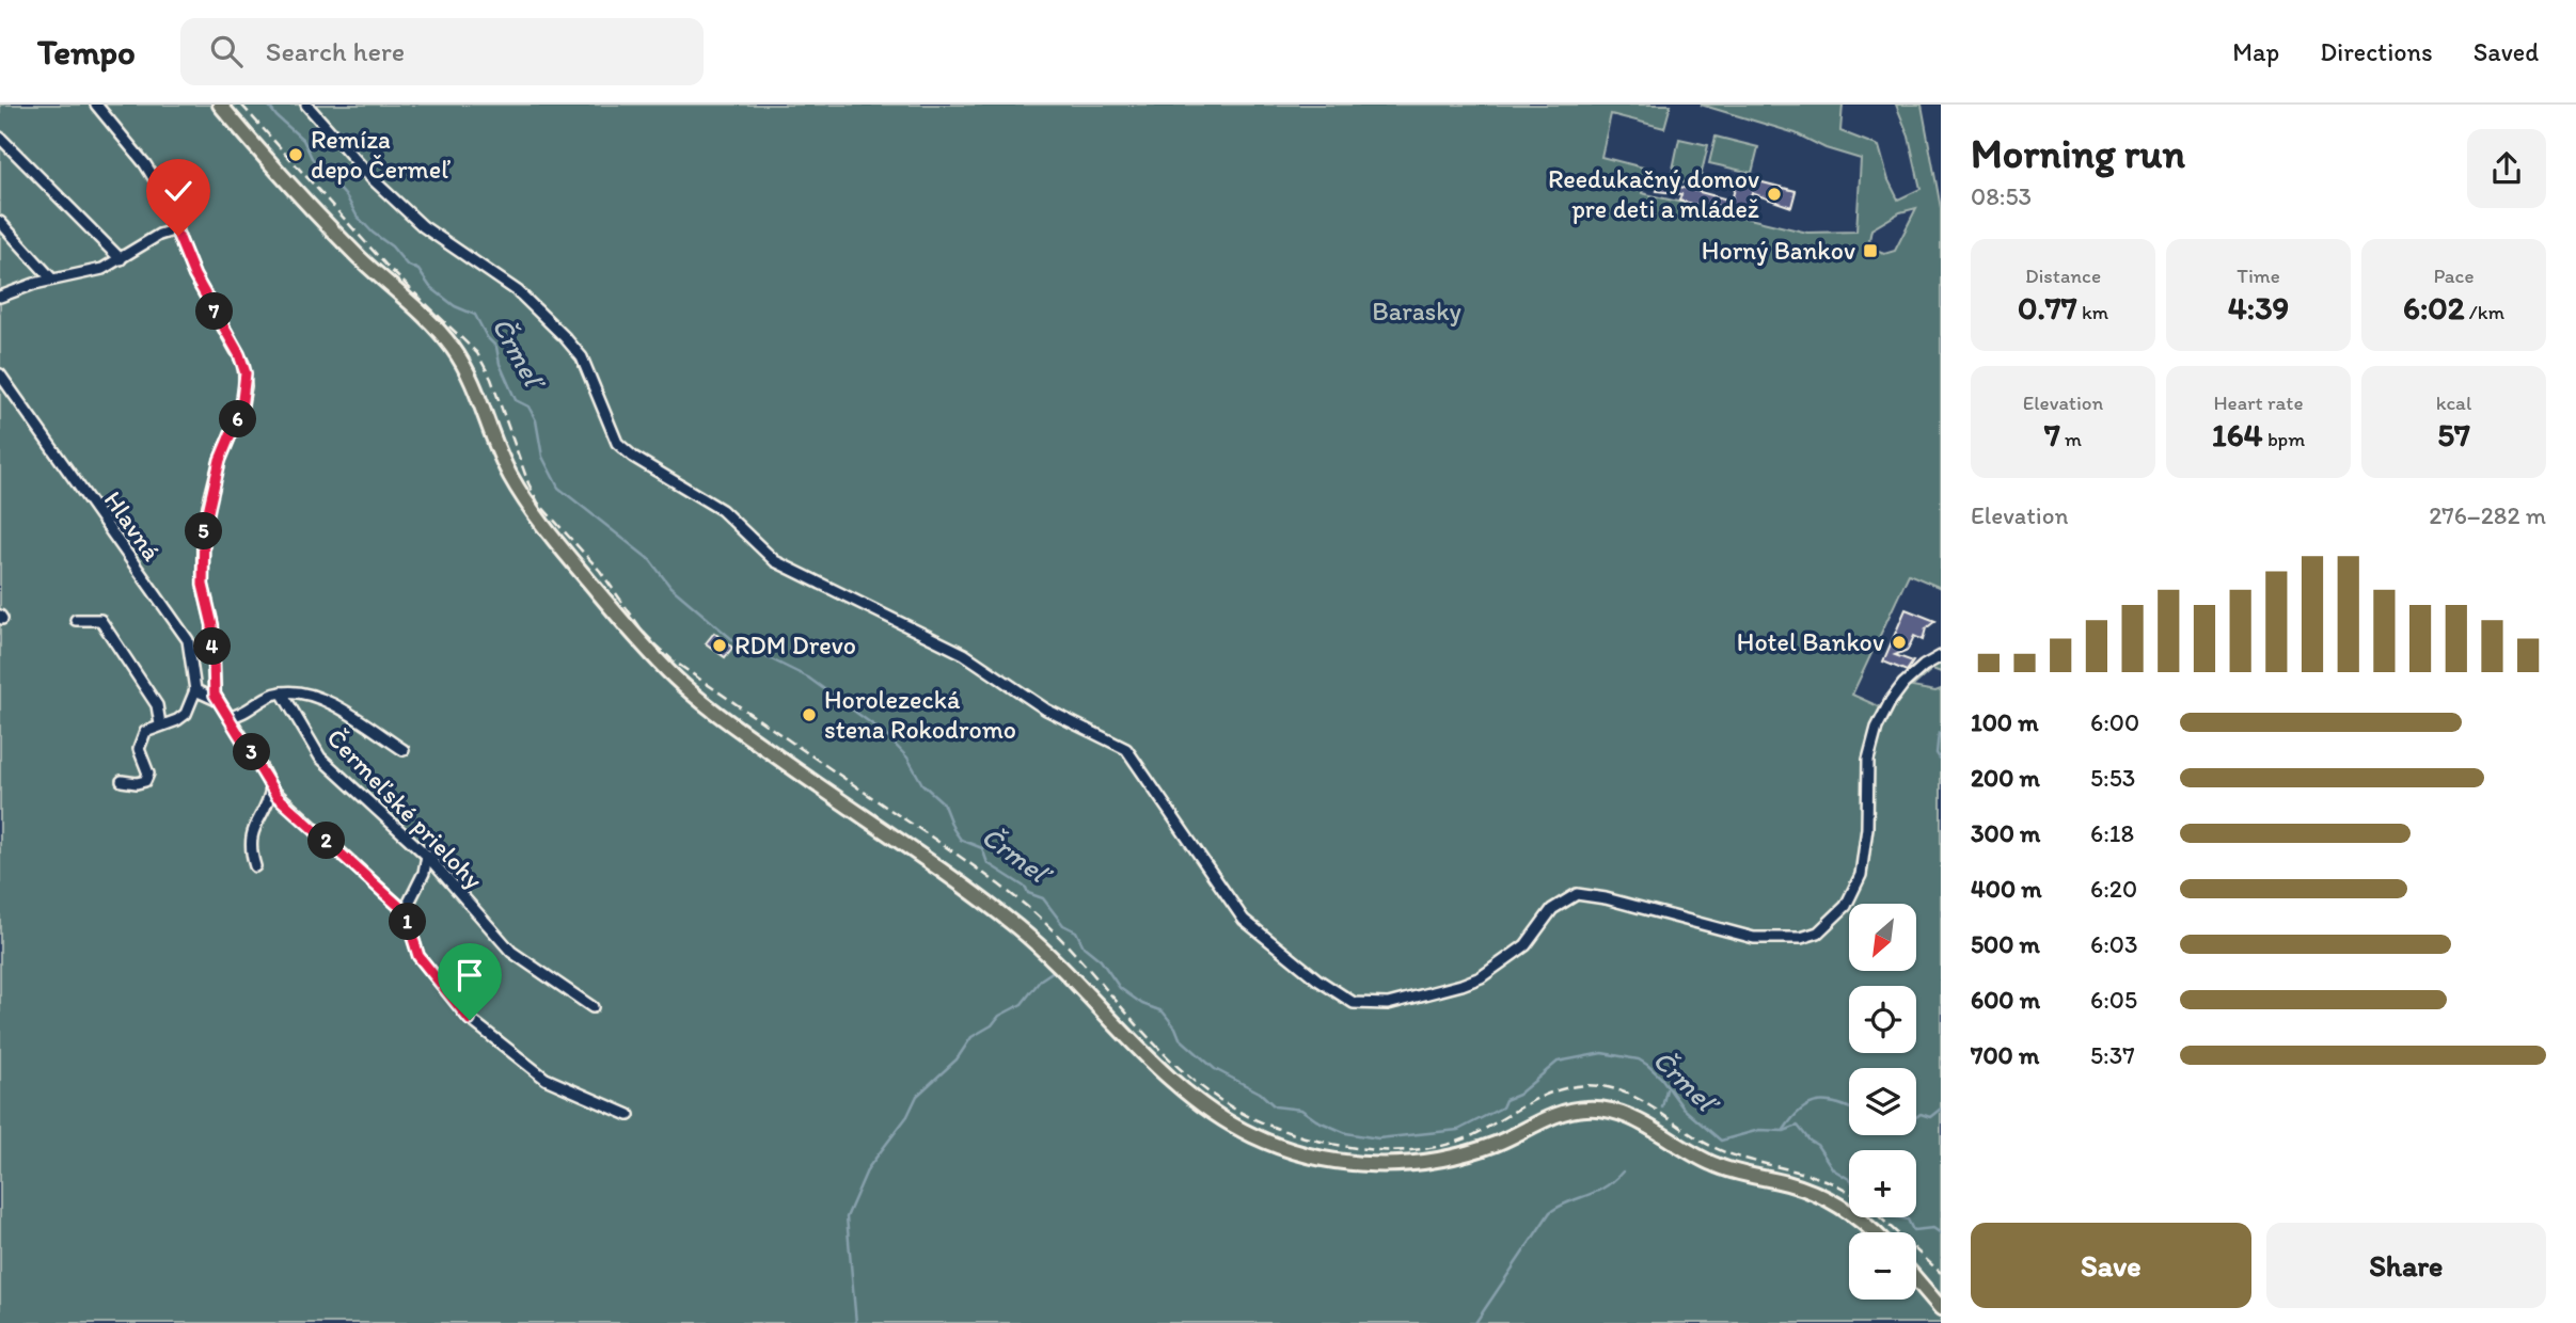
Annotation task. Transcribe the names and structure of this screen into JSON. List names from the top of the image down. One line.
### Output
{"streets":{"street":["Hlavná","Čermeľské prielohy"]},"water":["Črmeľ"],"parks":["Barasky"],"places":{"other":["Remíza depo Čermeľ","Reedukačný domov pre deti a mládež","Hotel Bankov","RDM Drevo","Horolezecká stena Rokodromo"],"transit":["Horný Bankov"]},"north":"bottom left","page":{"header":"Tempo","search":"Search here","nav":["Map","Directions","Saved"],"heading":["Morning run","08:53"],"stats":[["Distance","0.77 km"],["Time","4:39"],["Pace","6:02 /km"],["Elevation","7 m"],["Heart rate","164 bpm"],["kcal","57"]],"pins":["7","6","5","4","3","2","1"],"chart":["Elevation","276–282 m"],"list":[{"name":"100 m","note":"6:00"},{"name":"200 m","note":"5:53"},{"name":"300 m","note":"6:18"},{"name":"400 m","note":"6:20"},{"name":"500 m","note":"6:03"},{"name":"600 m","note":"6:05"},{"name":"700 m","note":"5:37"}],"map_buttons":["+","−"],"buttons":["Save","Share"]}}
